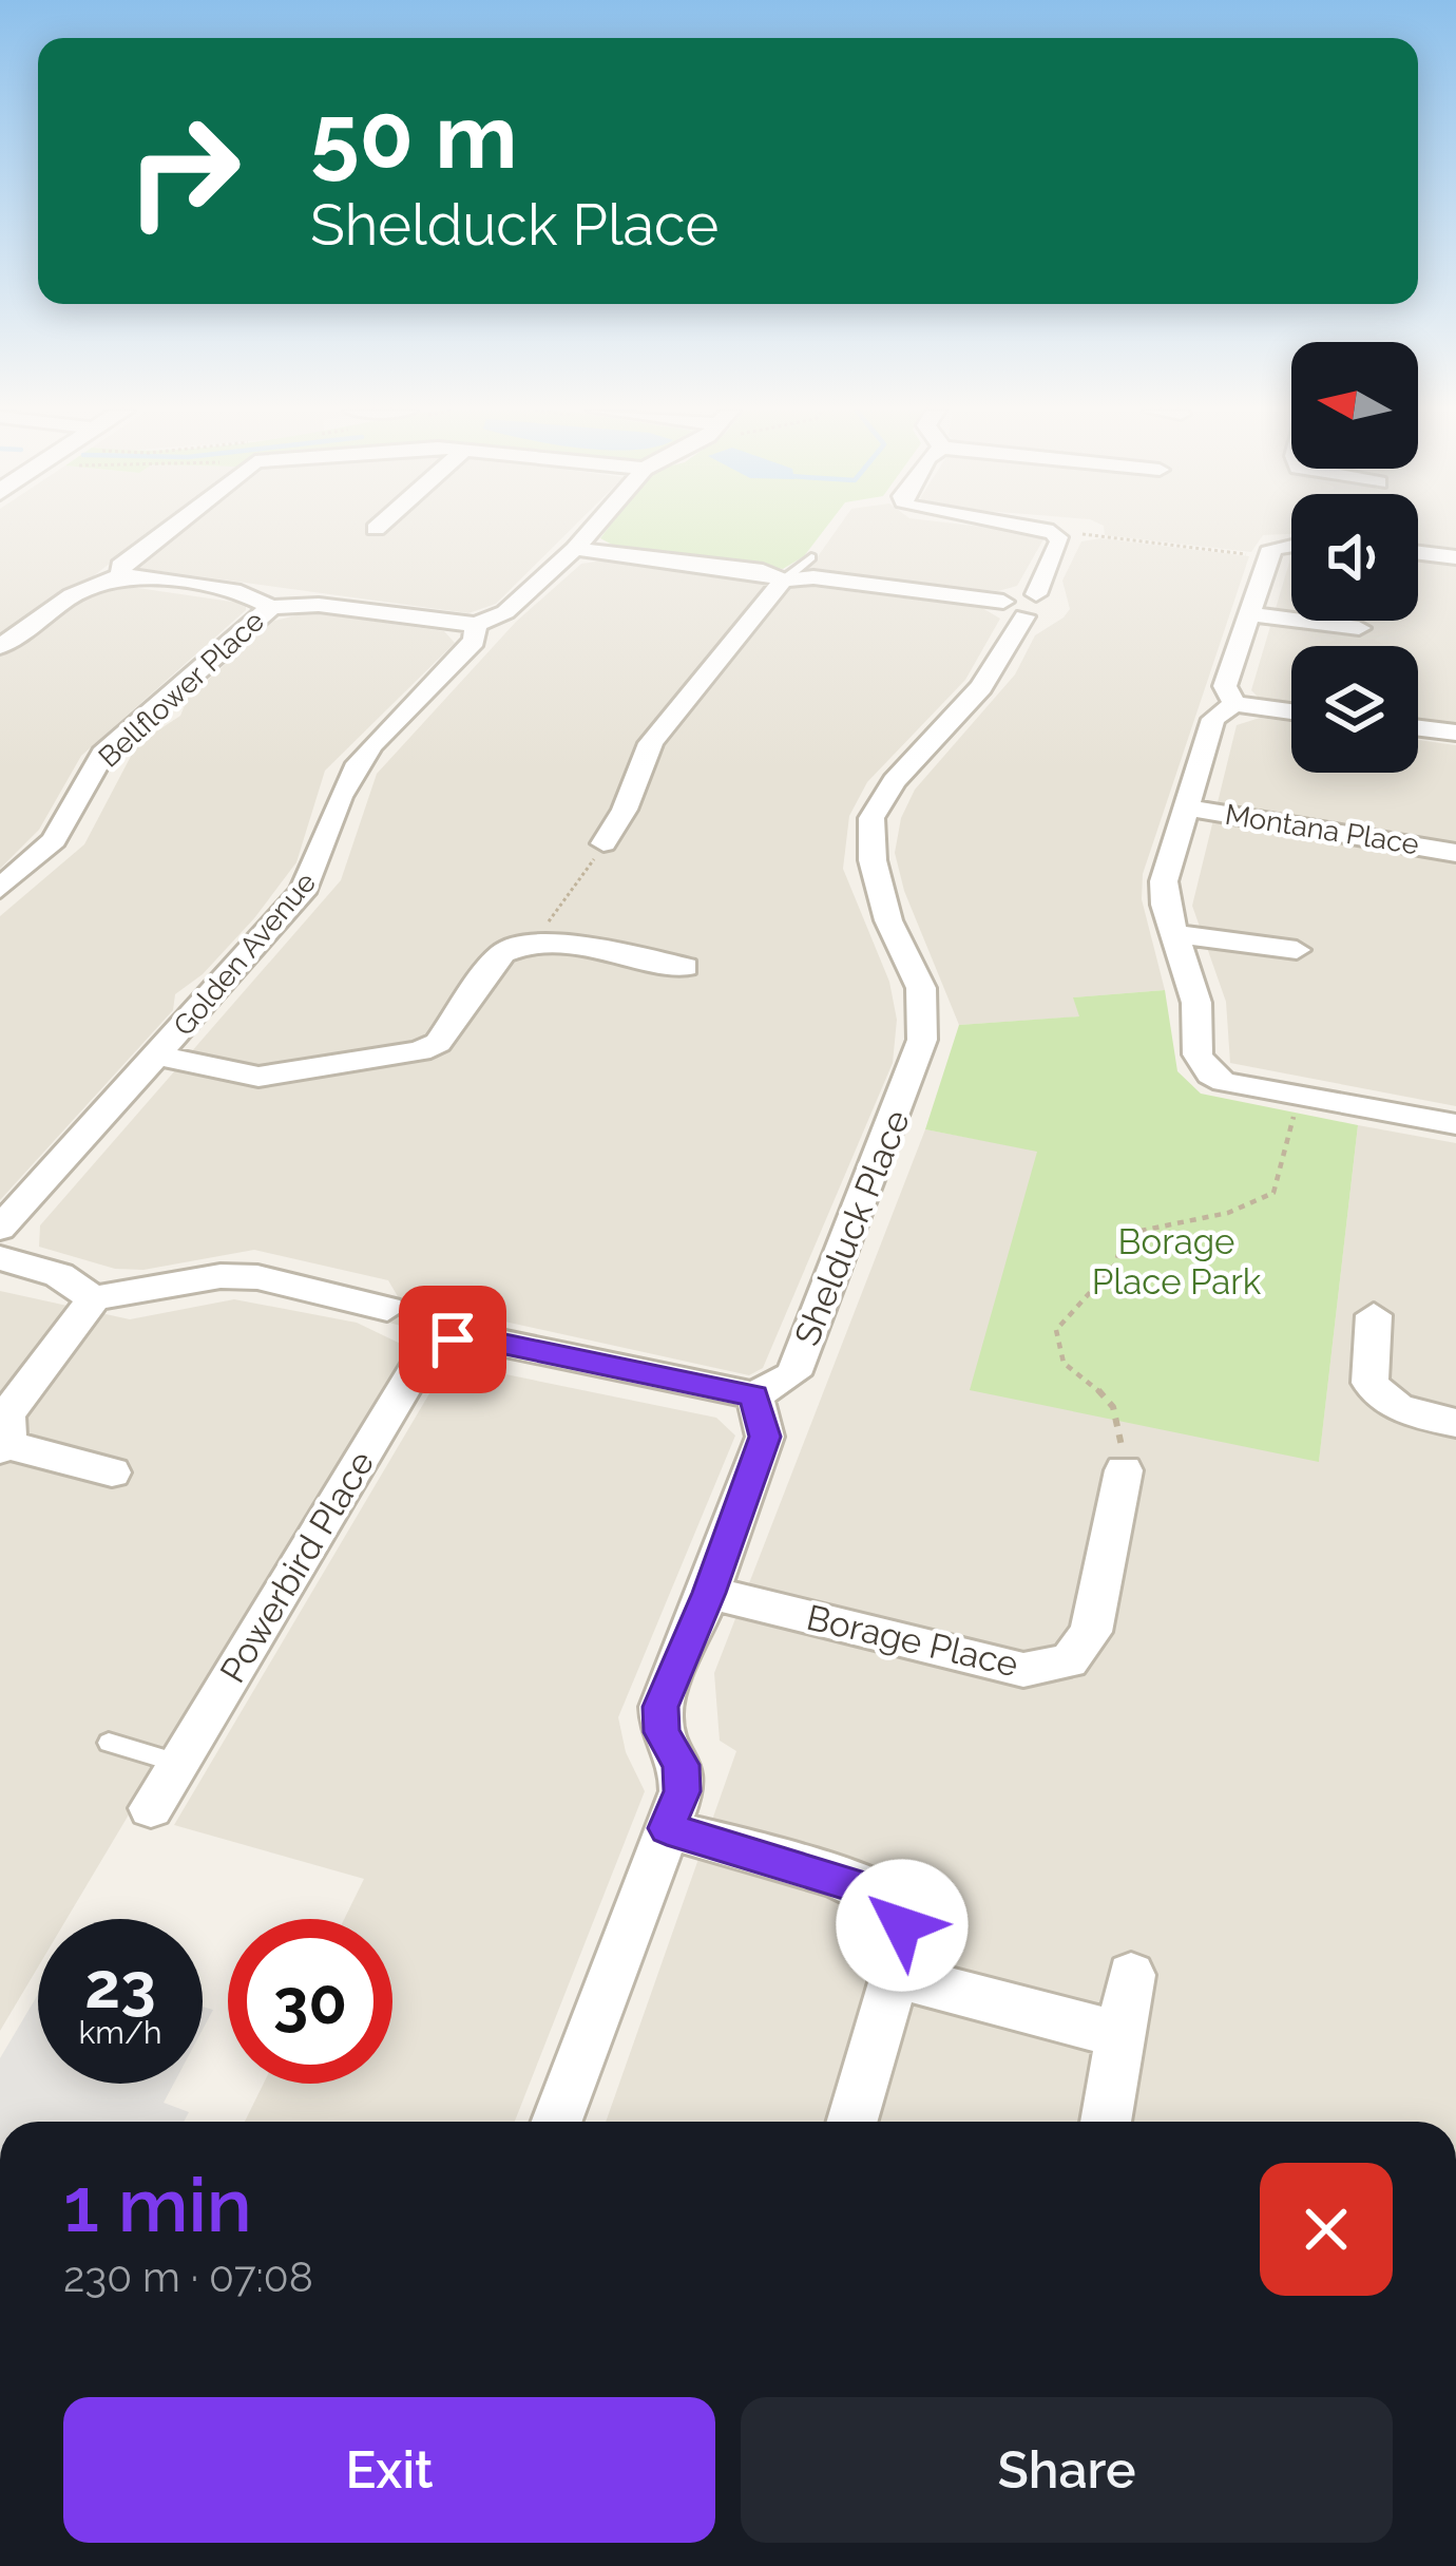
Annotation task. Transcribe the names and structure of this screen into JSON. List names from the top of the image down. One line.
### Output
{"streets":{"street":["Bellflower Place","Montana Place","Golden Avenue","Shelduck Place","Powerbird Place","Borage Place"]},"crossings":[["Shelduck Place","Powerbird Place"]],"parks":["Borage Place Park"],"north":"left","page":{"turn":["50 m","Shelduck Place"],"speed":"23 km/h","limit":"30","heading":["1 min","230 m · 07:08"],"buttons":["Exit","Share"]}}
